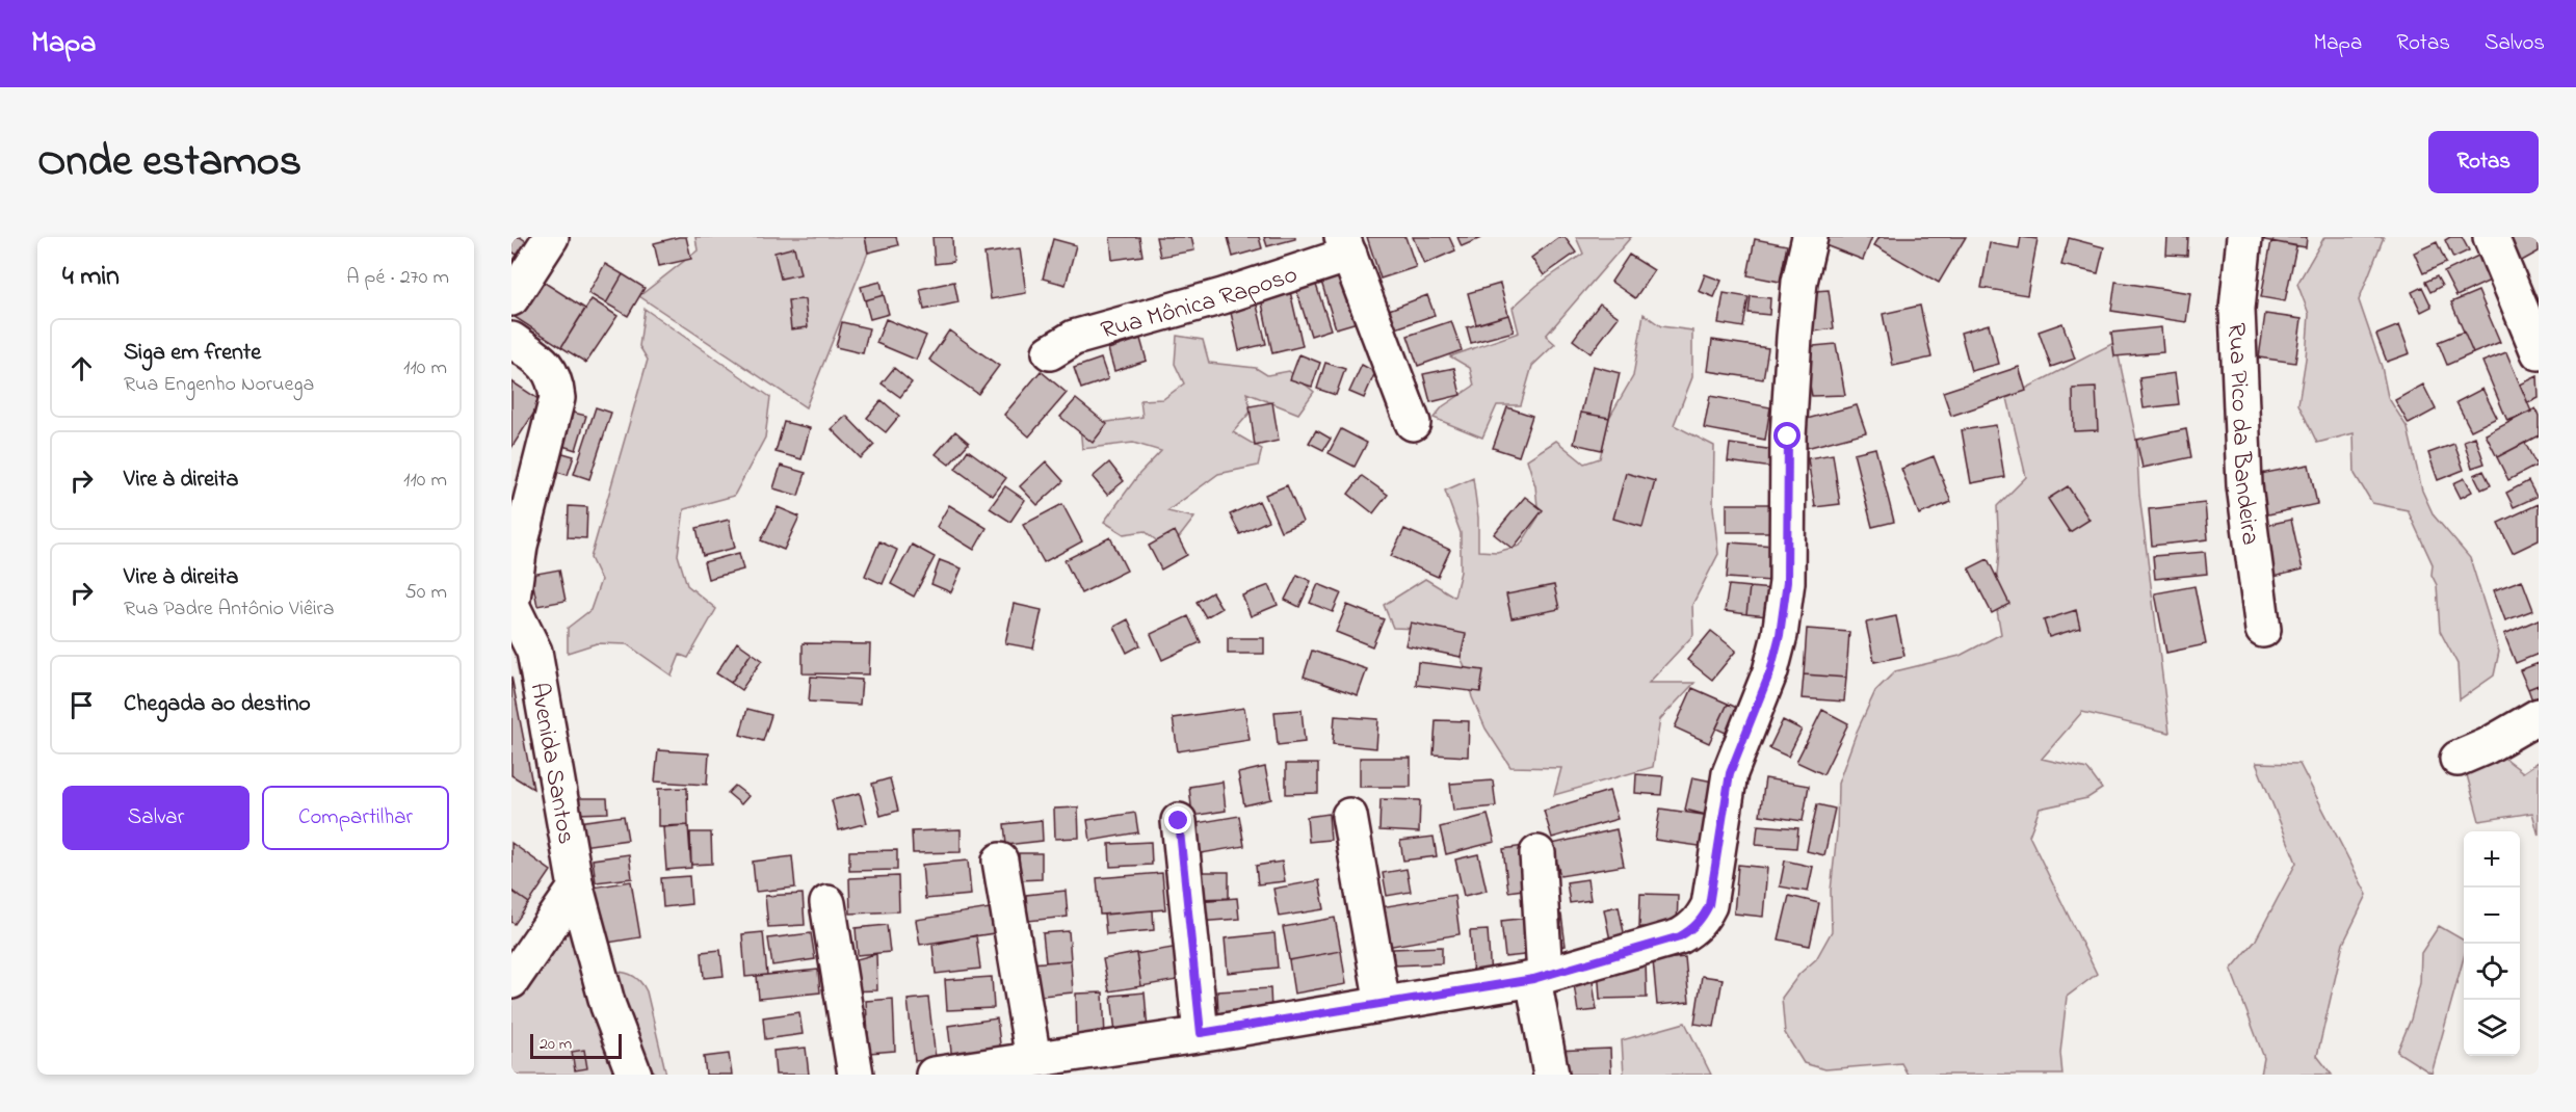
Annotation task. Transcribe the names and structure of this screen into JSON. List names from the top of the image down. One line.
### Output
{"streets":{"street":["Rua Mônica Raposo","Rua Pico da Bandeira","Avenida Santos"]},"scale_bar":"20 m","page":{"header":"Mapa","nav":["Mapa","Rotas","Salvos"],"title":"Onde estamos","buttons":["Rotas",["Salvar","Compartilhar"]],"heading":["4 min","A pé · 270 m"],"list":[["Siga em frente","Rua Engenho Noruega","110 m"],["Vire à direita","110 m"],["Vire à direita","Rua Padre Antônio Viêira","50 m"],"Chegada ao destino"],"map_buttons":["+","−"],"scale":"20 m"}}
